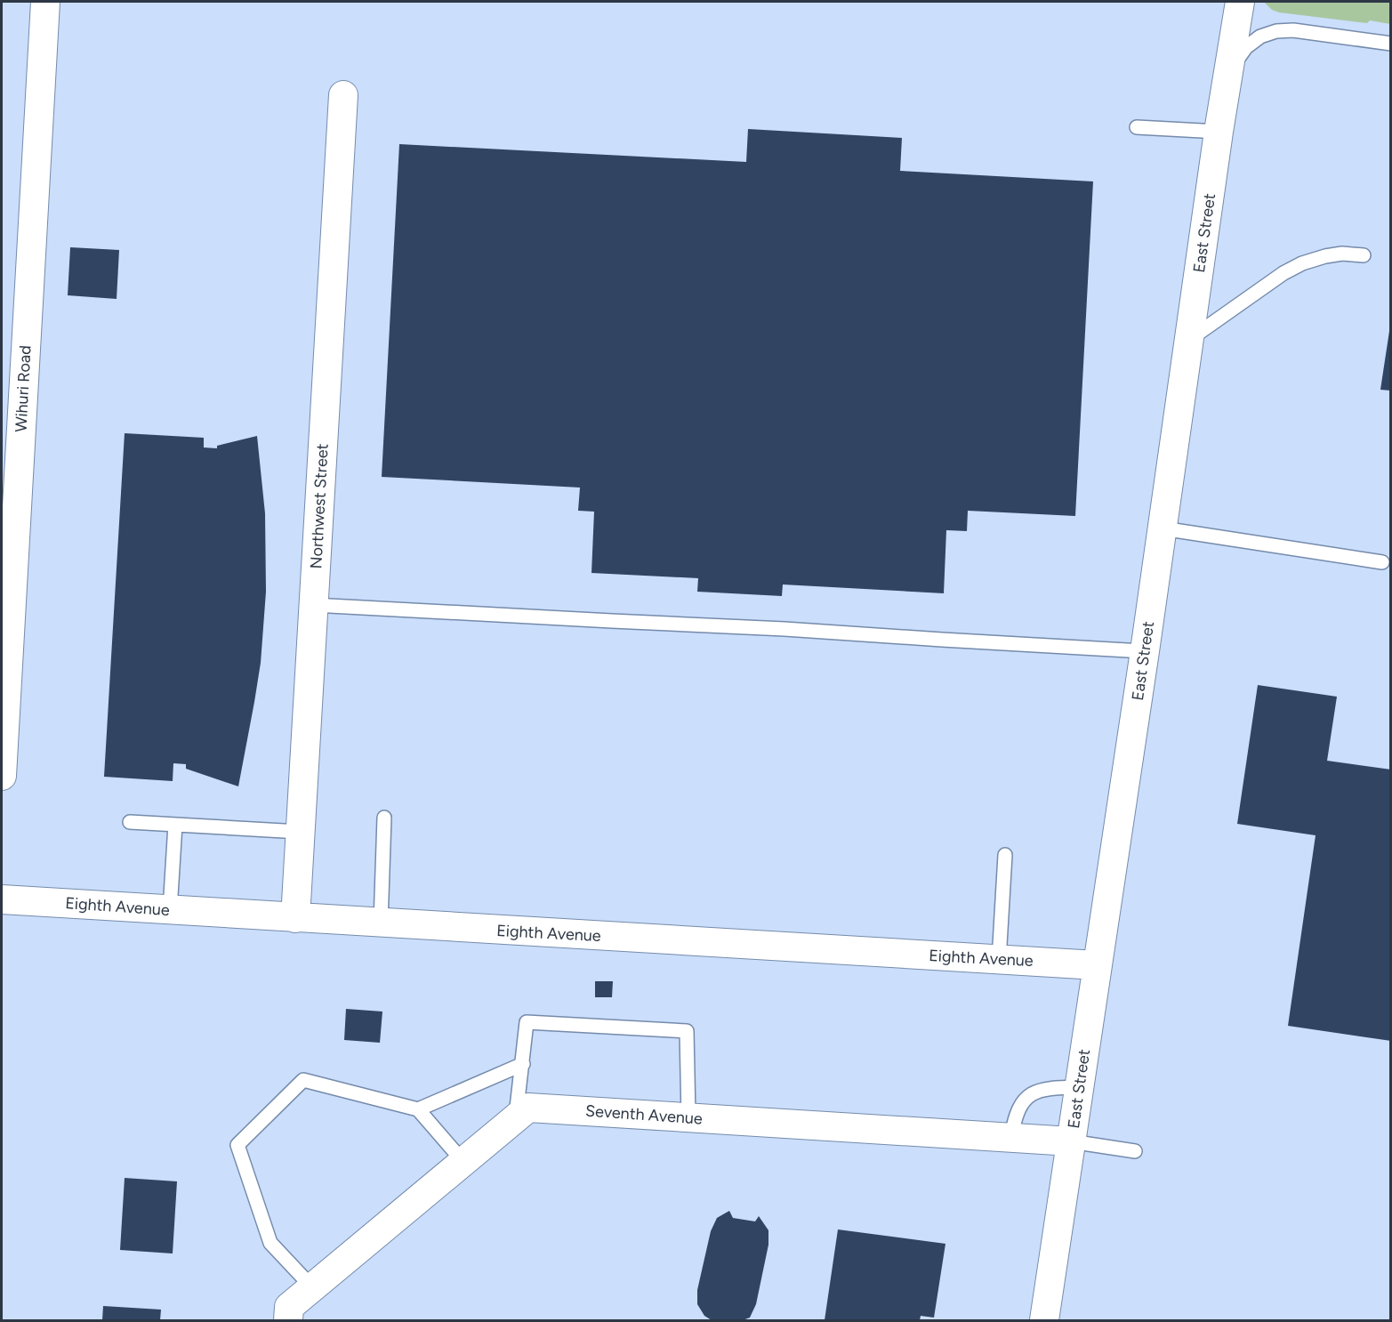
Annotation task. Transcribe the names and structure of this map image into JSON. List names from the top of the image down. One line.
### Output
{"streets":{"street":["East Street","Wihuri Road","Northwest Street","Eighth Avenue","Seventh Avenue"]},"crossings":[["East Street","Eighth Avenue"],["East Street","Seventh Avenue"],["Northwest Street","Eighth Avenue"]]}
